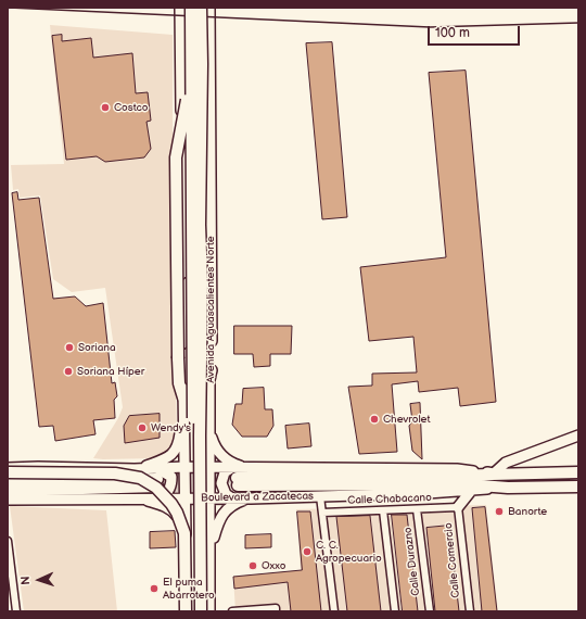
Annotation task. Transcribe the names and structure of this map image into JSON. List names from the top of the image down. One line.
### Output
{"streets":{"main road":["Avenida Aguascalientes Norte","Boulevard a Zacatecas"],"street":["Calle Chabacano","Calle Comercio","Calle Durazno"]},"crossings":[["Avenida Aguascalientes Norte","Boulevard a Zacatecas"],["Calle Chabacano","Calle Comercio"],["Calle Chabacano","Calle Durazno"]],"places":["Costco","Soriana","Soriana Híper","Chevrolet","Wendy's","Banorte","C. C. Agropecuario","Oxxo","El puma Abarrotero"],"scale_bar":"100 m","north":"left"}
